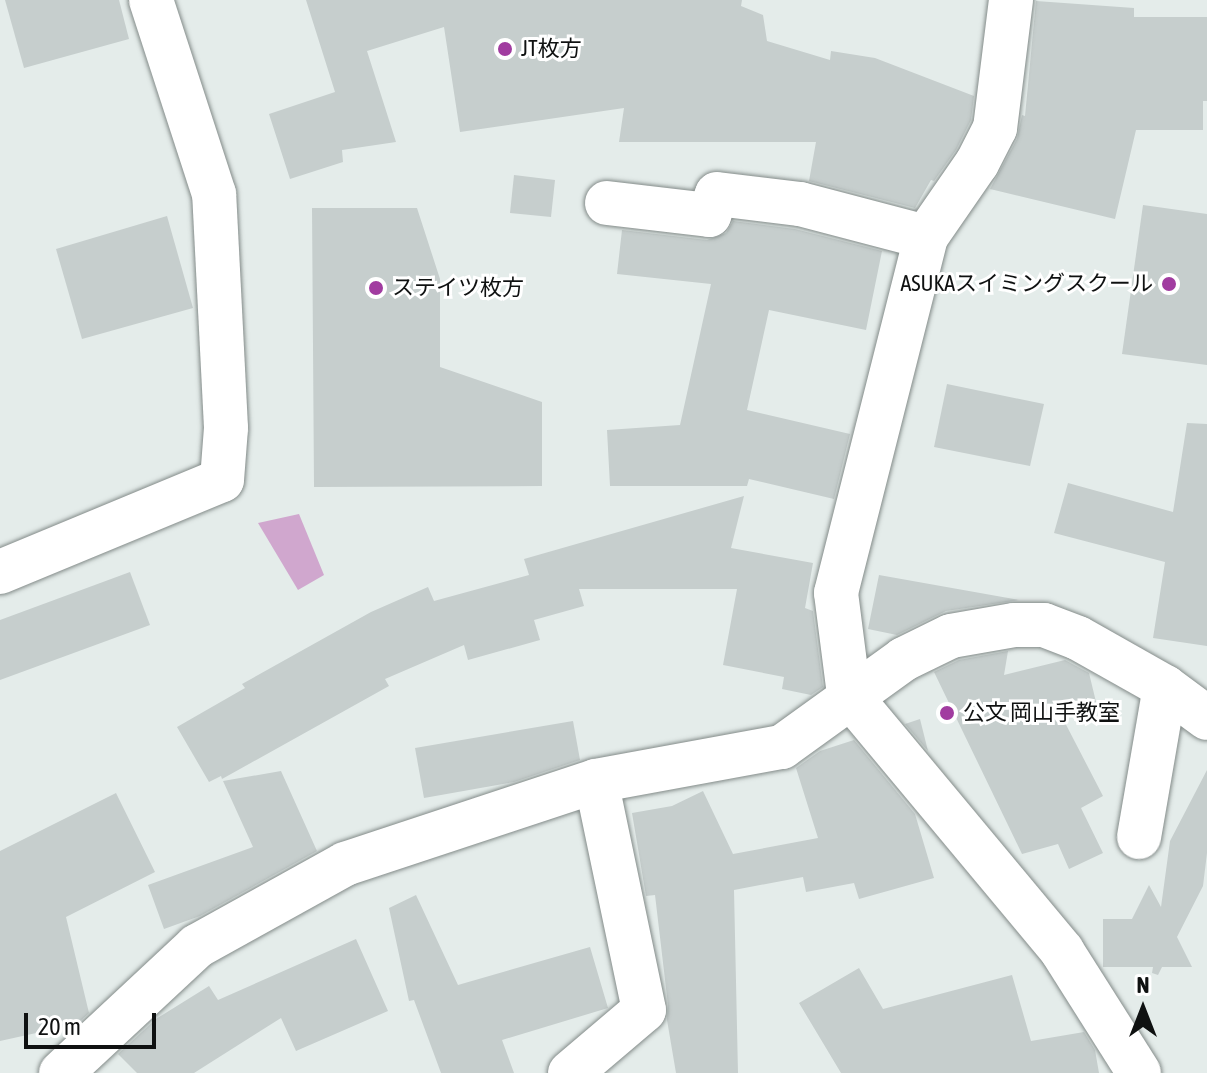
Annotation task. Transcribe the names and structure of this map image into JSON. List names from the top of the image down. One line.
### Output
{"places":["JT枚方","ASUKAスイミングスクール","ステイツ枚方","公文 岡山手教室"],"scale_bar":"20 m","north":"top"}
